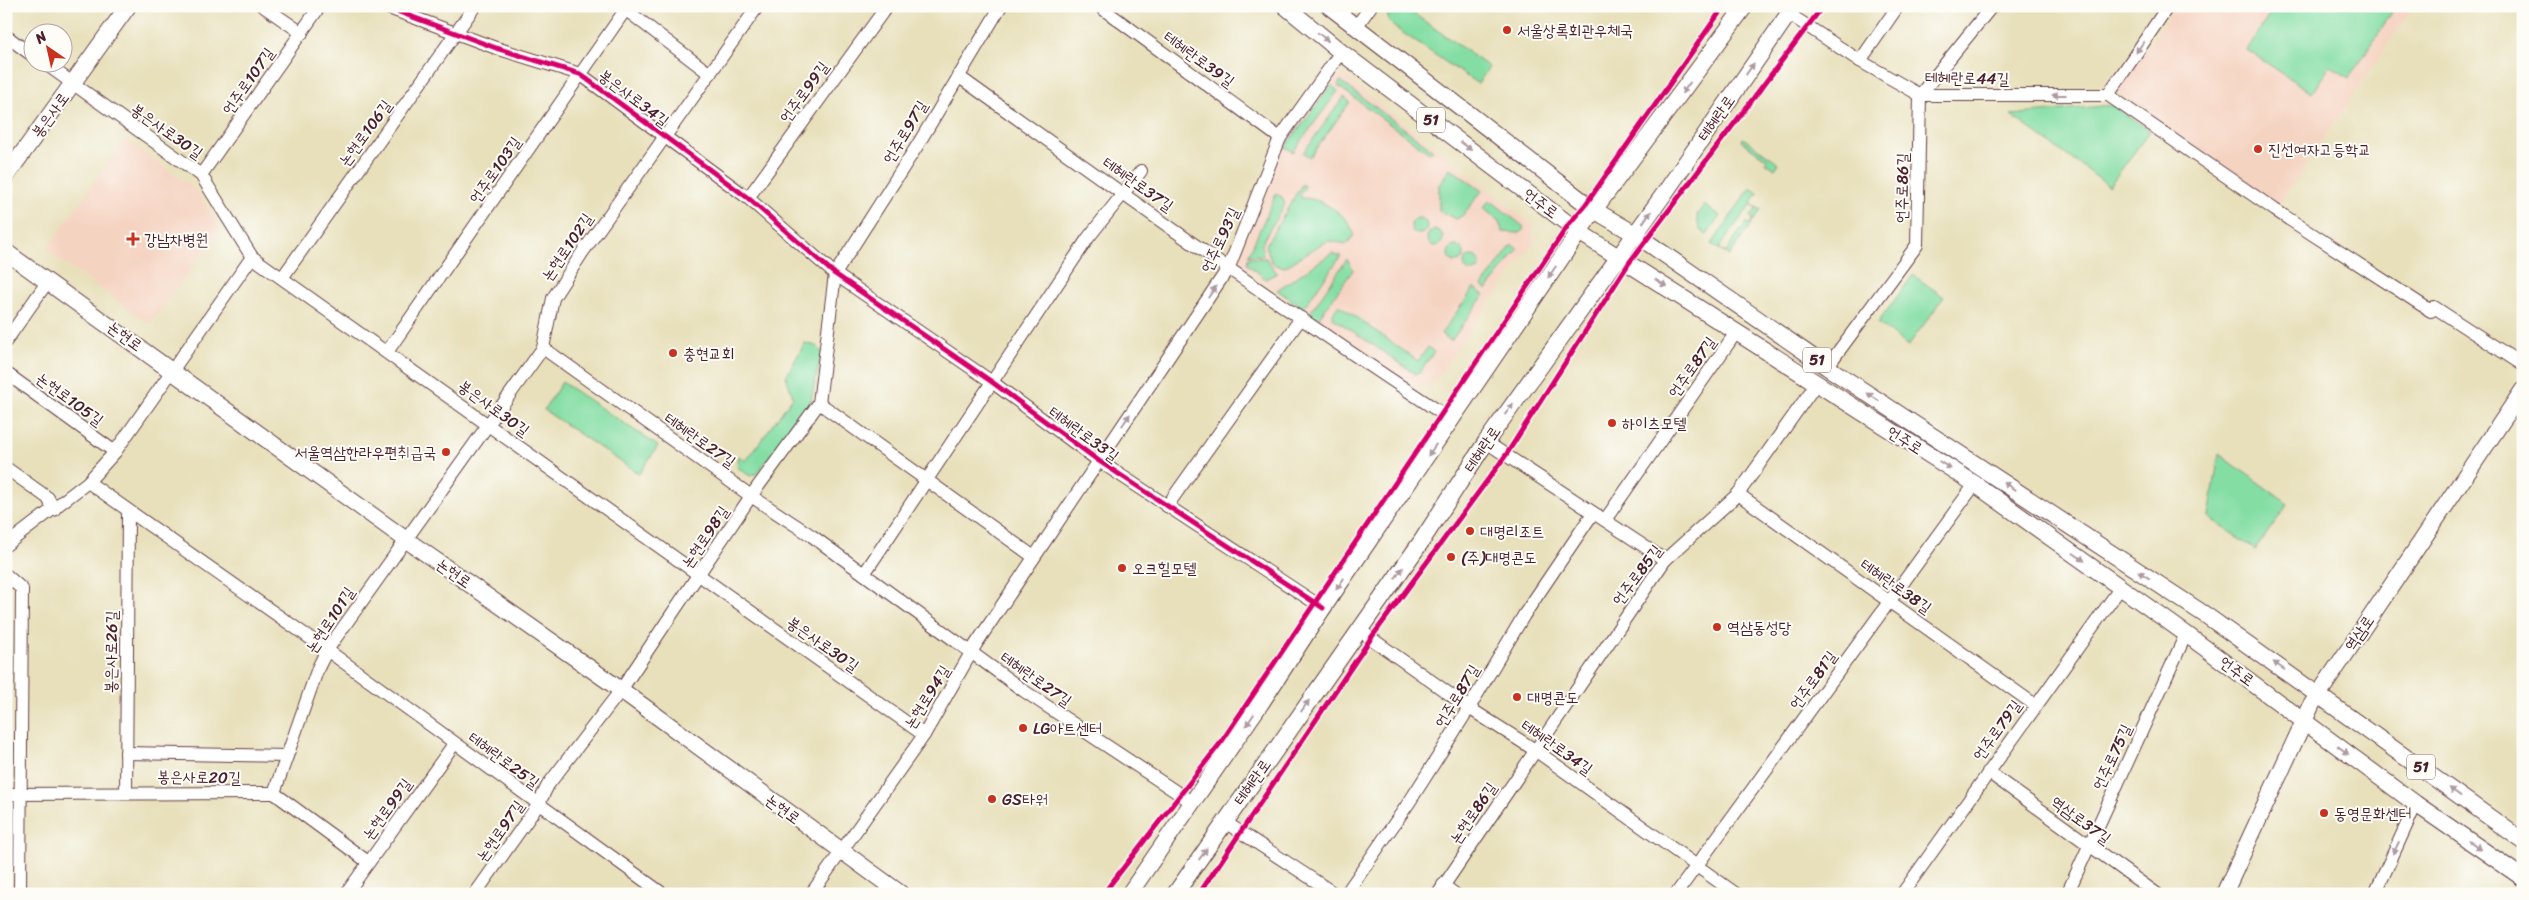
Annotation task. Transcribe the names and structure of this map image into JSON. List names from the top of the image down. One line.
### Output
{"streets":{"main road":["봉은사로","테헤란로","51","언주로","논현로","역삼로"],"street":["테헤란로39길","테헤란로44길","언주로107길","언주로99길","봉은사로34길","봉은사로30길","언주로97길","논현로106길","언주로103길","테헤란로37길","언주로86길","언주로93길","논현로102길","언주로87길","논현로105길","테헤란로33길","테헤란로27길","논현로98길","언주로85길","테헤란로38길","논현로101길","봉은사로26길","언주로81길","논현로94길","언주로79길","테헤란로34길","언주로75길","테헤란로25길","봉은사로20길","논현로99길","논현로86길","역삼로37길","논현로97길"]},"crossings":[["테헤란로39길","언주로93길"],["테헤란로44길","테헤란로"],["테헤란로44길","언주로86길"],["언주로107길","봉은사로30길"],["언주로99길","봉은사로34길"],["봉은사로34길","언주로97길"],["봉은사로34길","논현로106길"],["봉은사로34길","언주로103길"],["봉은사로34길","논현로102길"],["봉은사로34길","테헤란로33길"],["봉은사로34길","논현로98길"],["봉은사로","봉은사로30길"],["테헤란로","언주로"],["테헤란로","테헤란로34길"],["봉은사로30길","논현로106길"],["봉은사로30길","언주로103길"],["봉은사로30길","논현로102길"],["봉은사로30길","논현로98길"],["봉은사로30길","논현로94길"],["언주로97길","테헤란로37길"],["언주로97길","테헤란로33길"],["언주로97길","논현로98길"],["테헤란로37길","언주로93길"],["언주로86길","언주로"],["언주로","언주로93길"],["언주로","언주로87길"],["언주로","언주로85길"],["언주로","역삼로"],["언주로","언주로81길"],["언주로","언주로79길"],["언주로","언주로75길"],["언주로93길","테헤란로33길"],["언주로93길","논현로94길"],["논현로102길","논현로"],["논현로102길","테헤란로27길"],["논현로102길","논현로101길"],["논현로","논현로98길"],["논현로","논현로101길"],["논현로","논현로94길"],["논현로","논현로97길"],["언주로87길","테헤란로34길"],["테헤란로33길","논현로98길"],["테헤란로33길","논현로94길"],["테헤란로27길","논현로98길"],["테헤란로27길","논현로94길"],["논현로98길","논현로97길"],["언주로85길","테헤란로38길"],["언주로85길","테헤란로34길"],["언주로85길","논현로86길"],["테헤란로38길","언주로81길"],["테헤란로38길","언주로79길"],["논현로101길","테헤란로25길"],["논현로101길","봉은사로20길"],["봉은사로26길","봉은사로20길"],["언주로81길","테헤란로34길"],["언주로79길","역삼로37길"],["테헤란로34길","논현로86길"],["언주로75길","역삼로37길"],["테헤란로25길","논현로99길"],["테헤란로25길","논현로97길"]],"one_way":["테헤란로44길"],"places":{"other":["서울상록회관우체국","진선여자고등학교","충현교회","하이츠모텔","서울역삼한라우편취급국","대명리조트","(주)대명콘도","오크힐모텔","역삼동성당","대명콘도","LG아트센터","GS타워","동영문화센터"],"health":["강남차병원"]},"north":"top left"}
